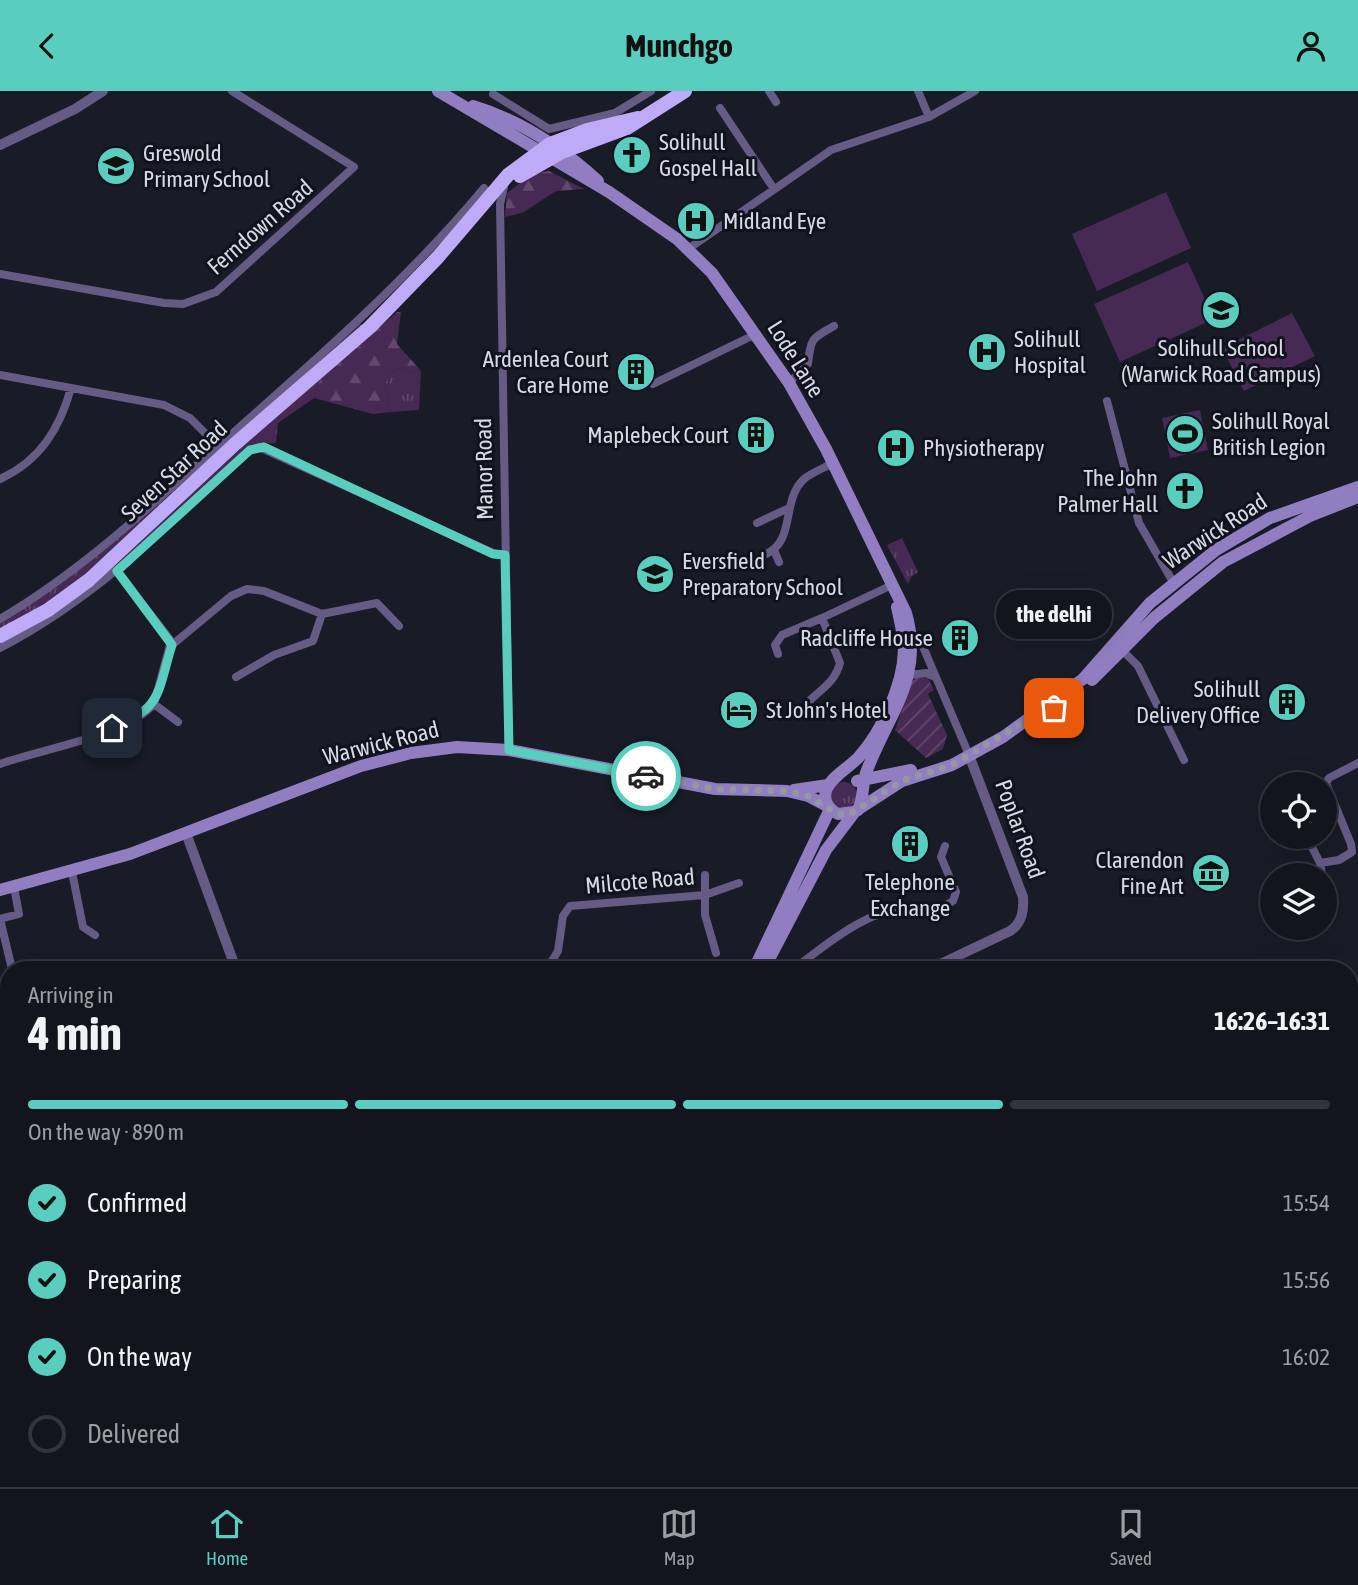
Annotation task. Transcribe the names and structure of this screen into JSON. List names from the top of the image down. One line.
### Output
{"streets":{"highway":["Seven Star Road"],"main road":["Lode Lane","Warwick Road"],"street":["Ferndown Road","Manor Road","Poplar Road","Milcote Road"]},"crossings":[["Lode Lane","Seven Star Road"],["Lode Lane","Warwick Road"],["Manor Road","Seven Star Road"],["Manor Road","Warwick Road"],["Warwick Road","Poplar Road"]],"places":{"church":["Solihull Gospel Hall","The John Palmer Hall"],"school or university":["Greswold Primary School","Solihull School (Warwick Road Campus)","Eversfield Preparatory School"],"hospital":["Midland Eye","Solihull Hospital","Physiotherapy"],"building":["Ardenlea Court Care Home","Maplebeck Court","Radcliffe House","Solihull Delivery Office","Telephone Exchange"],"sports":["Solihull Royal British Legion"],"other":["the delhi"],"hotel":["St John's Hotel"],"museum":["Clarendon Fine Art"]},"page":{"header":"Munchgo","bubble":"the delhi","heading":["4 min","Arriving in","16:26–16:31"],"bar":"On the way · 890 m","list":[["Confirmed","15:54"],["Preparing","15:56"],["On the way","16:02"],"Delivered"],"tabs":["Home","Map","Saved"]}}
